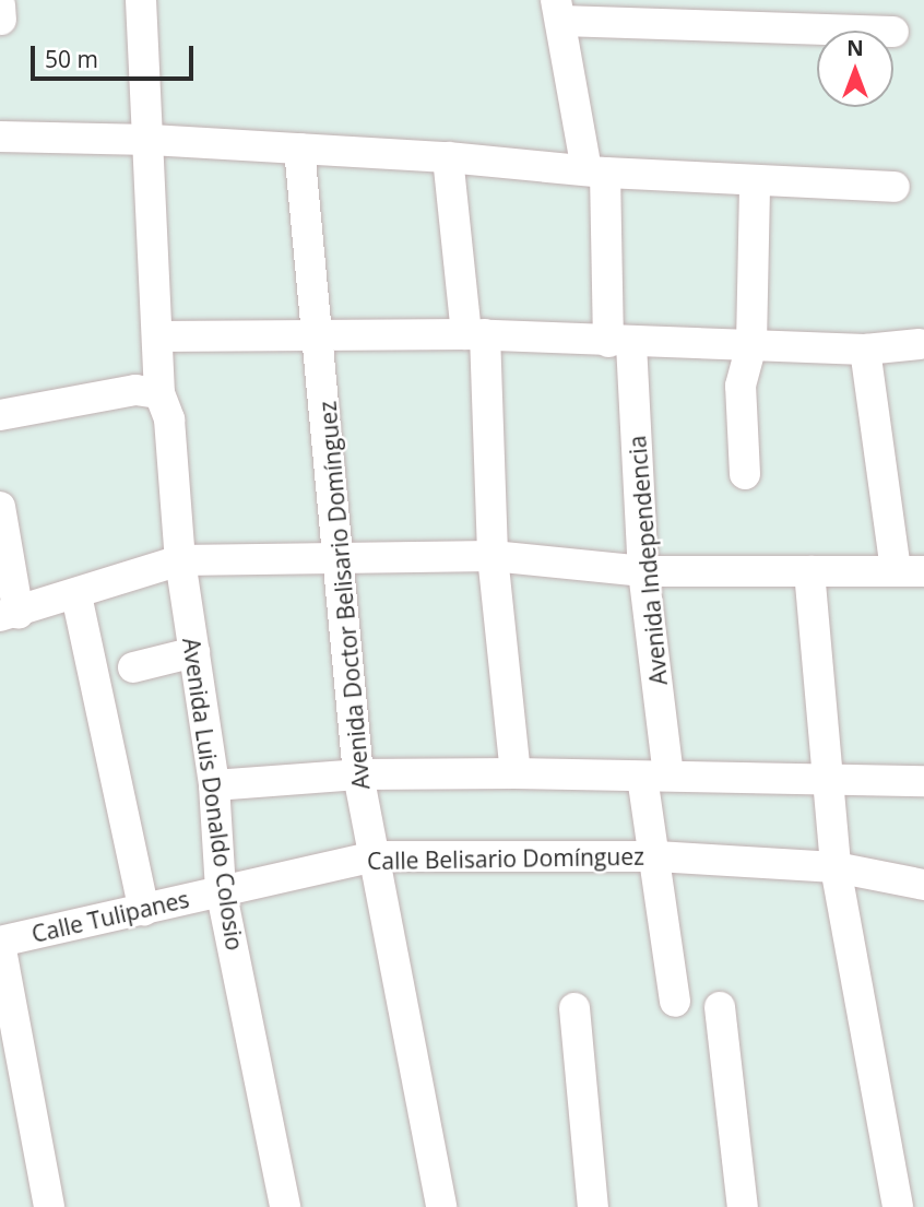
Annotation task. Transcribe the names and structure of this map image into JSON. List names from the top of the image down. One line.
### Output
{"streets":{"street":["Avenida Independencia","Avenida Doctor Belisario Domínguez","Avenida Luis Donaldo Colosio","Calle Belisario Domínguez","Calle Tulipanes"]},"crossings":[["Avenida Independencia","Calle Belisario Domínguez"],["Avenida Doctor Belisario Domínguez","Calle Belisario Domínguez"],["Avenida Luis Donaldo Colosio","Calle Belisario Domínguez"],["Avenida Luis Donaldo Colosio","Calle Tulipanes"],["Calle Belisario Domínguez","Calle Tulipanes"]],"scale_bar":"50 m","north":"top"}
